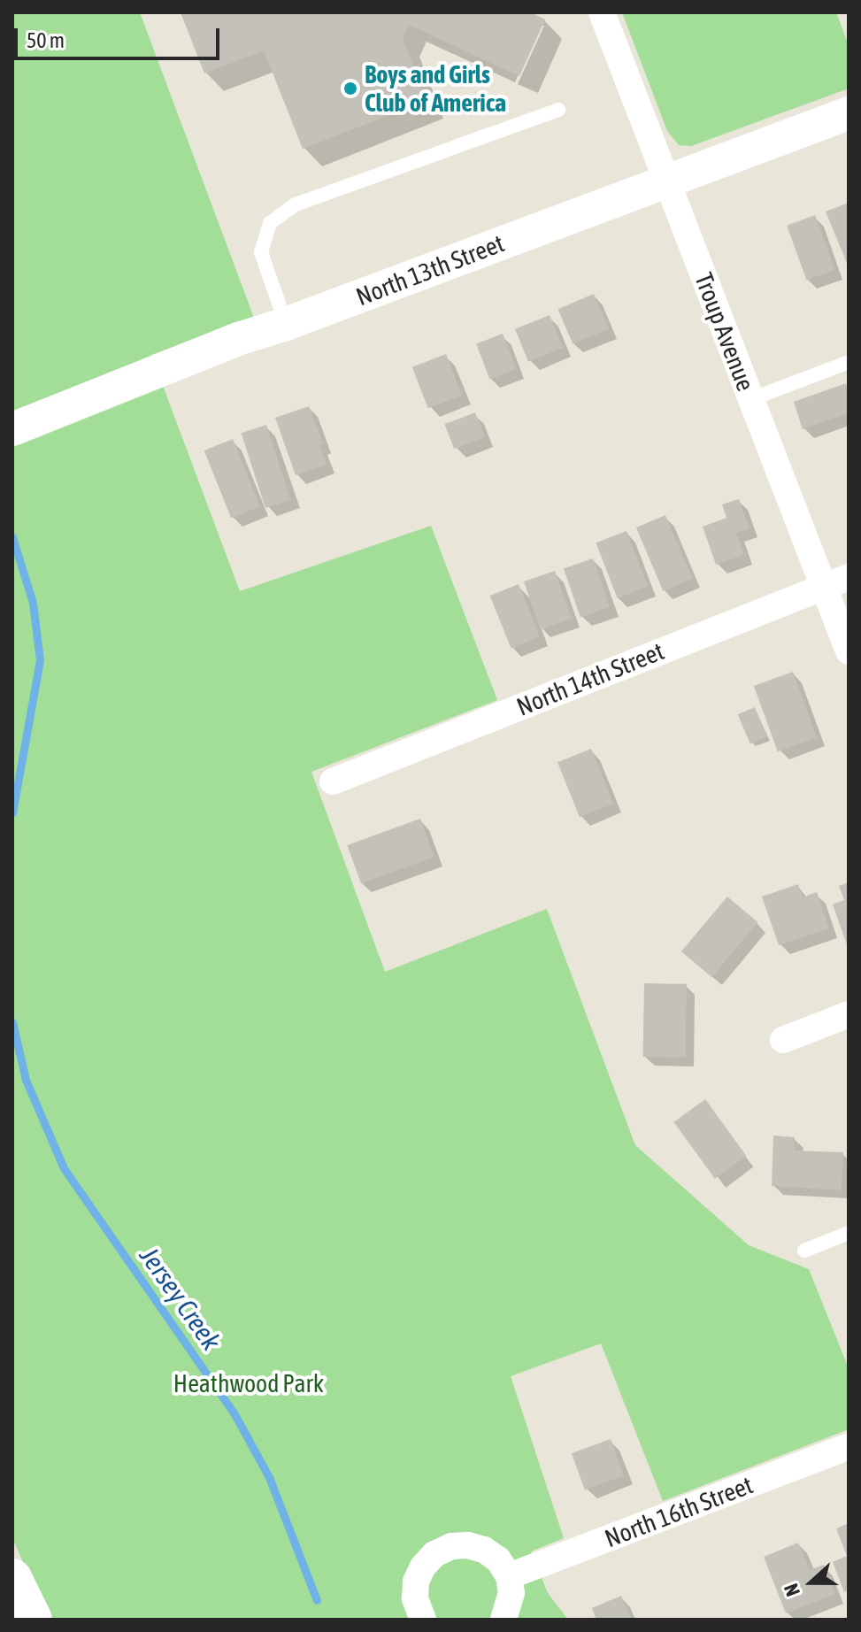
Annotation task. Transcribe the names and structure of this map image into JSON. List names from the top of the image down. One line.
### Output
{"streets":{"street":["North 13th Street","Troup Avenue","North 14th Street","North 16th Street"]},"crossings":[["North 13th Street","Troup Avenue"],["Troup Avenue","North 14th Street"]],"water":["Jersey Creek"],"parks":["Heathwood Park"],"places":["Boys and Girls Club of America"],"scale_bar":"50 m","north":"left"}
